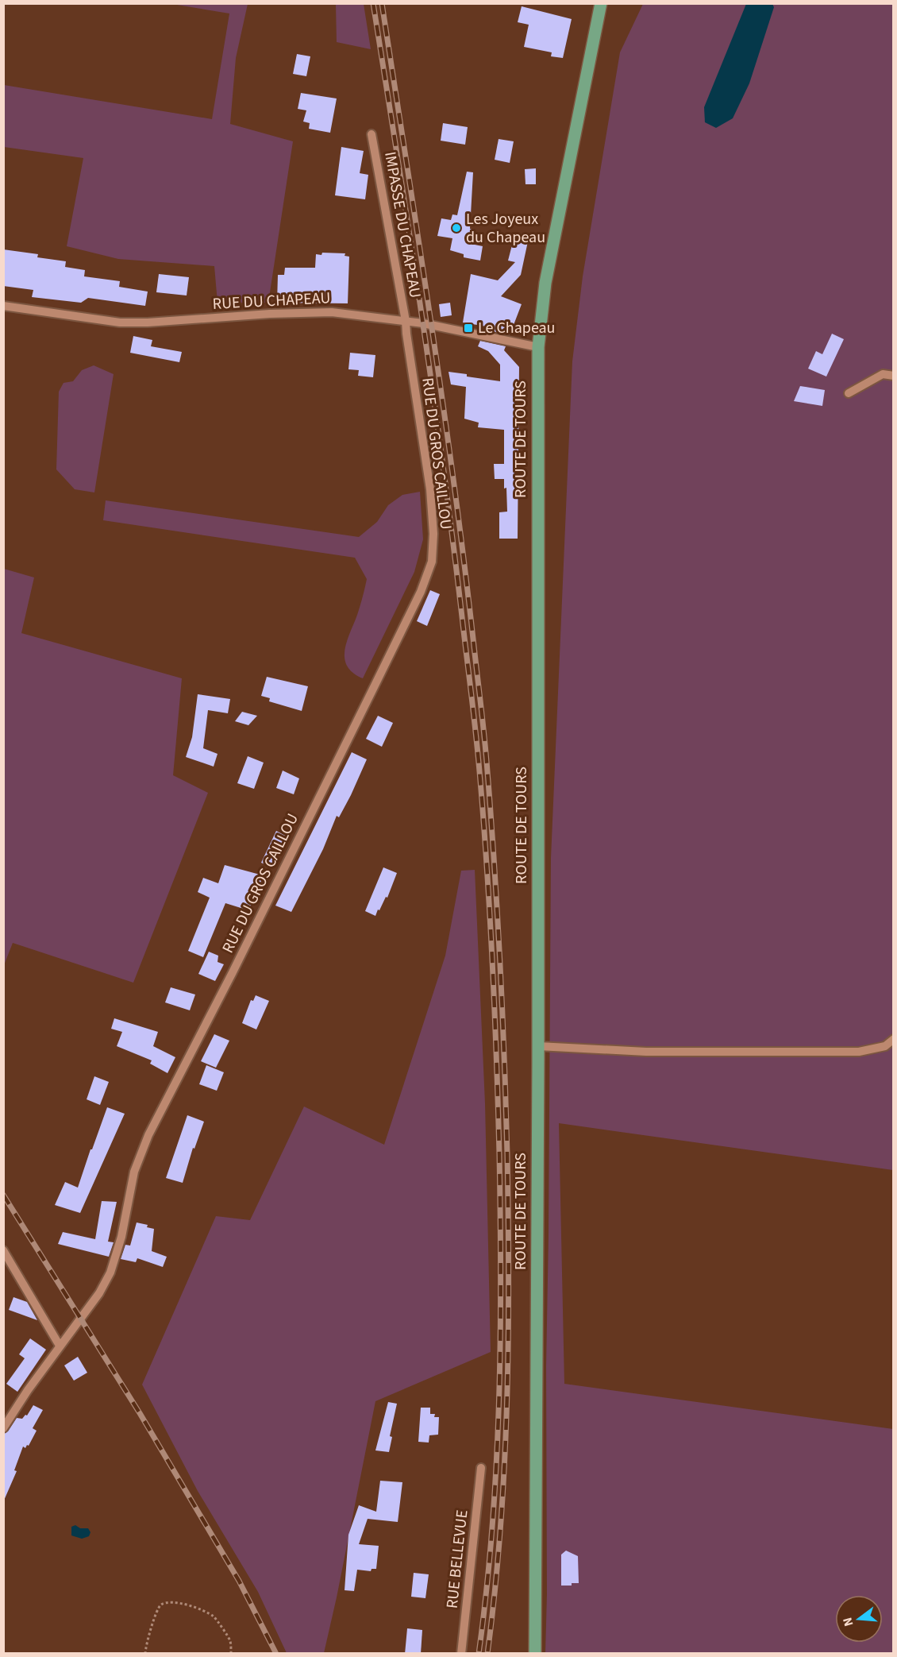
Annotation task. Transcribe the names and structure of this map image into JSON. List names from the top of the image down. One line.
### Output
{"streets":{"main road":["ROUTE DE TOURS"],"street":["IMPASSE DU CHAPEAU","RUE DU CHAPEAU","RUE DU GROS CAILLOU","RUE BELLEVUE"]},"crossings":[["IMPASSE DU CHAPEAU","RUE DU CHAPEAU"],["IMPASSE DU CHAPEAU","RUE DU GROS CAILLOU"],["RUE DU CHAPEAU","ROUTE DE TOURS"],["RUE DU CHAPEAU","RUE DU GROS CAILLOU"]],"places":{"other":["Les Joyeux du Chapeau"],"transit":["Le Chapeau"]},"north":"left"}
